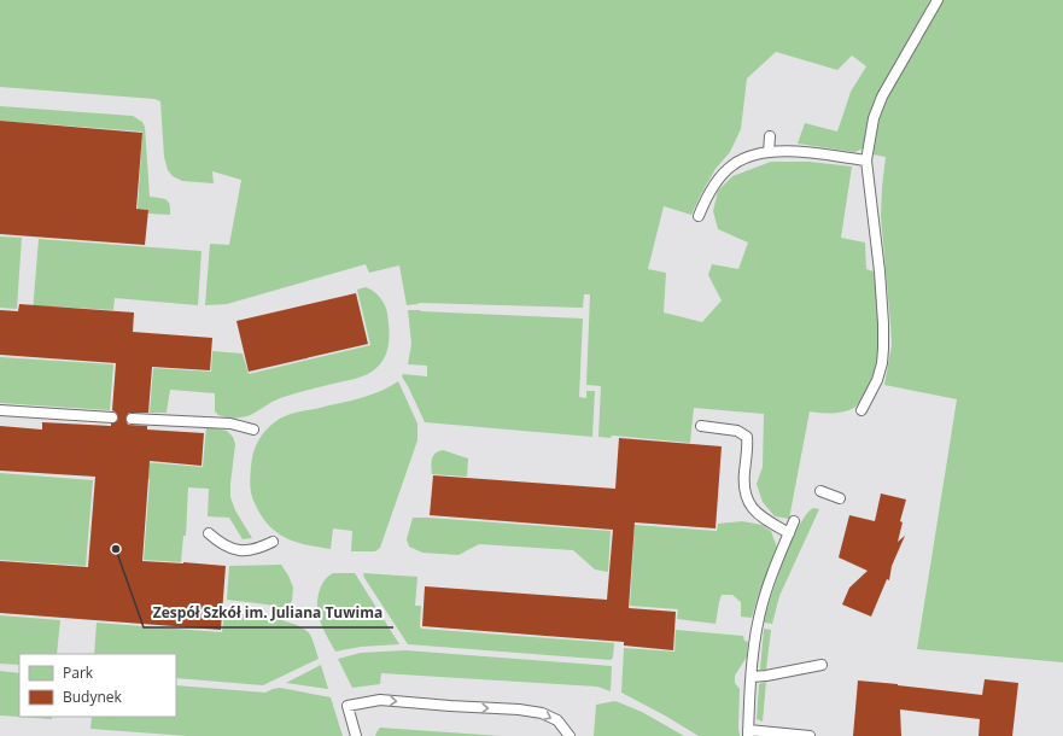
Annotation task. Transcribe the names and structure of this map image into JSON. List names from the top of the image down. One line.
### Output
{"places":["Zespół Szkół im. Juliana Tuwima"],"legend":["Park","Budynek"]}
